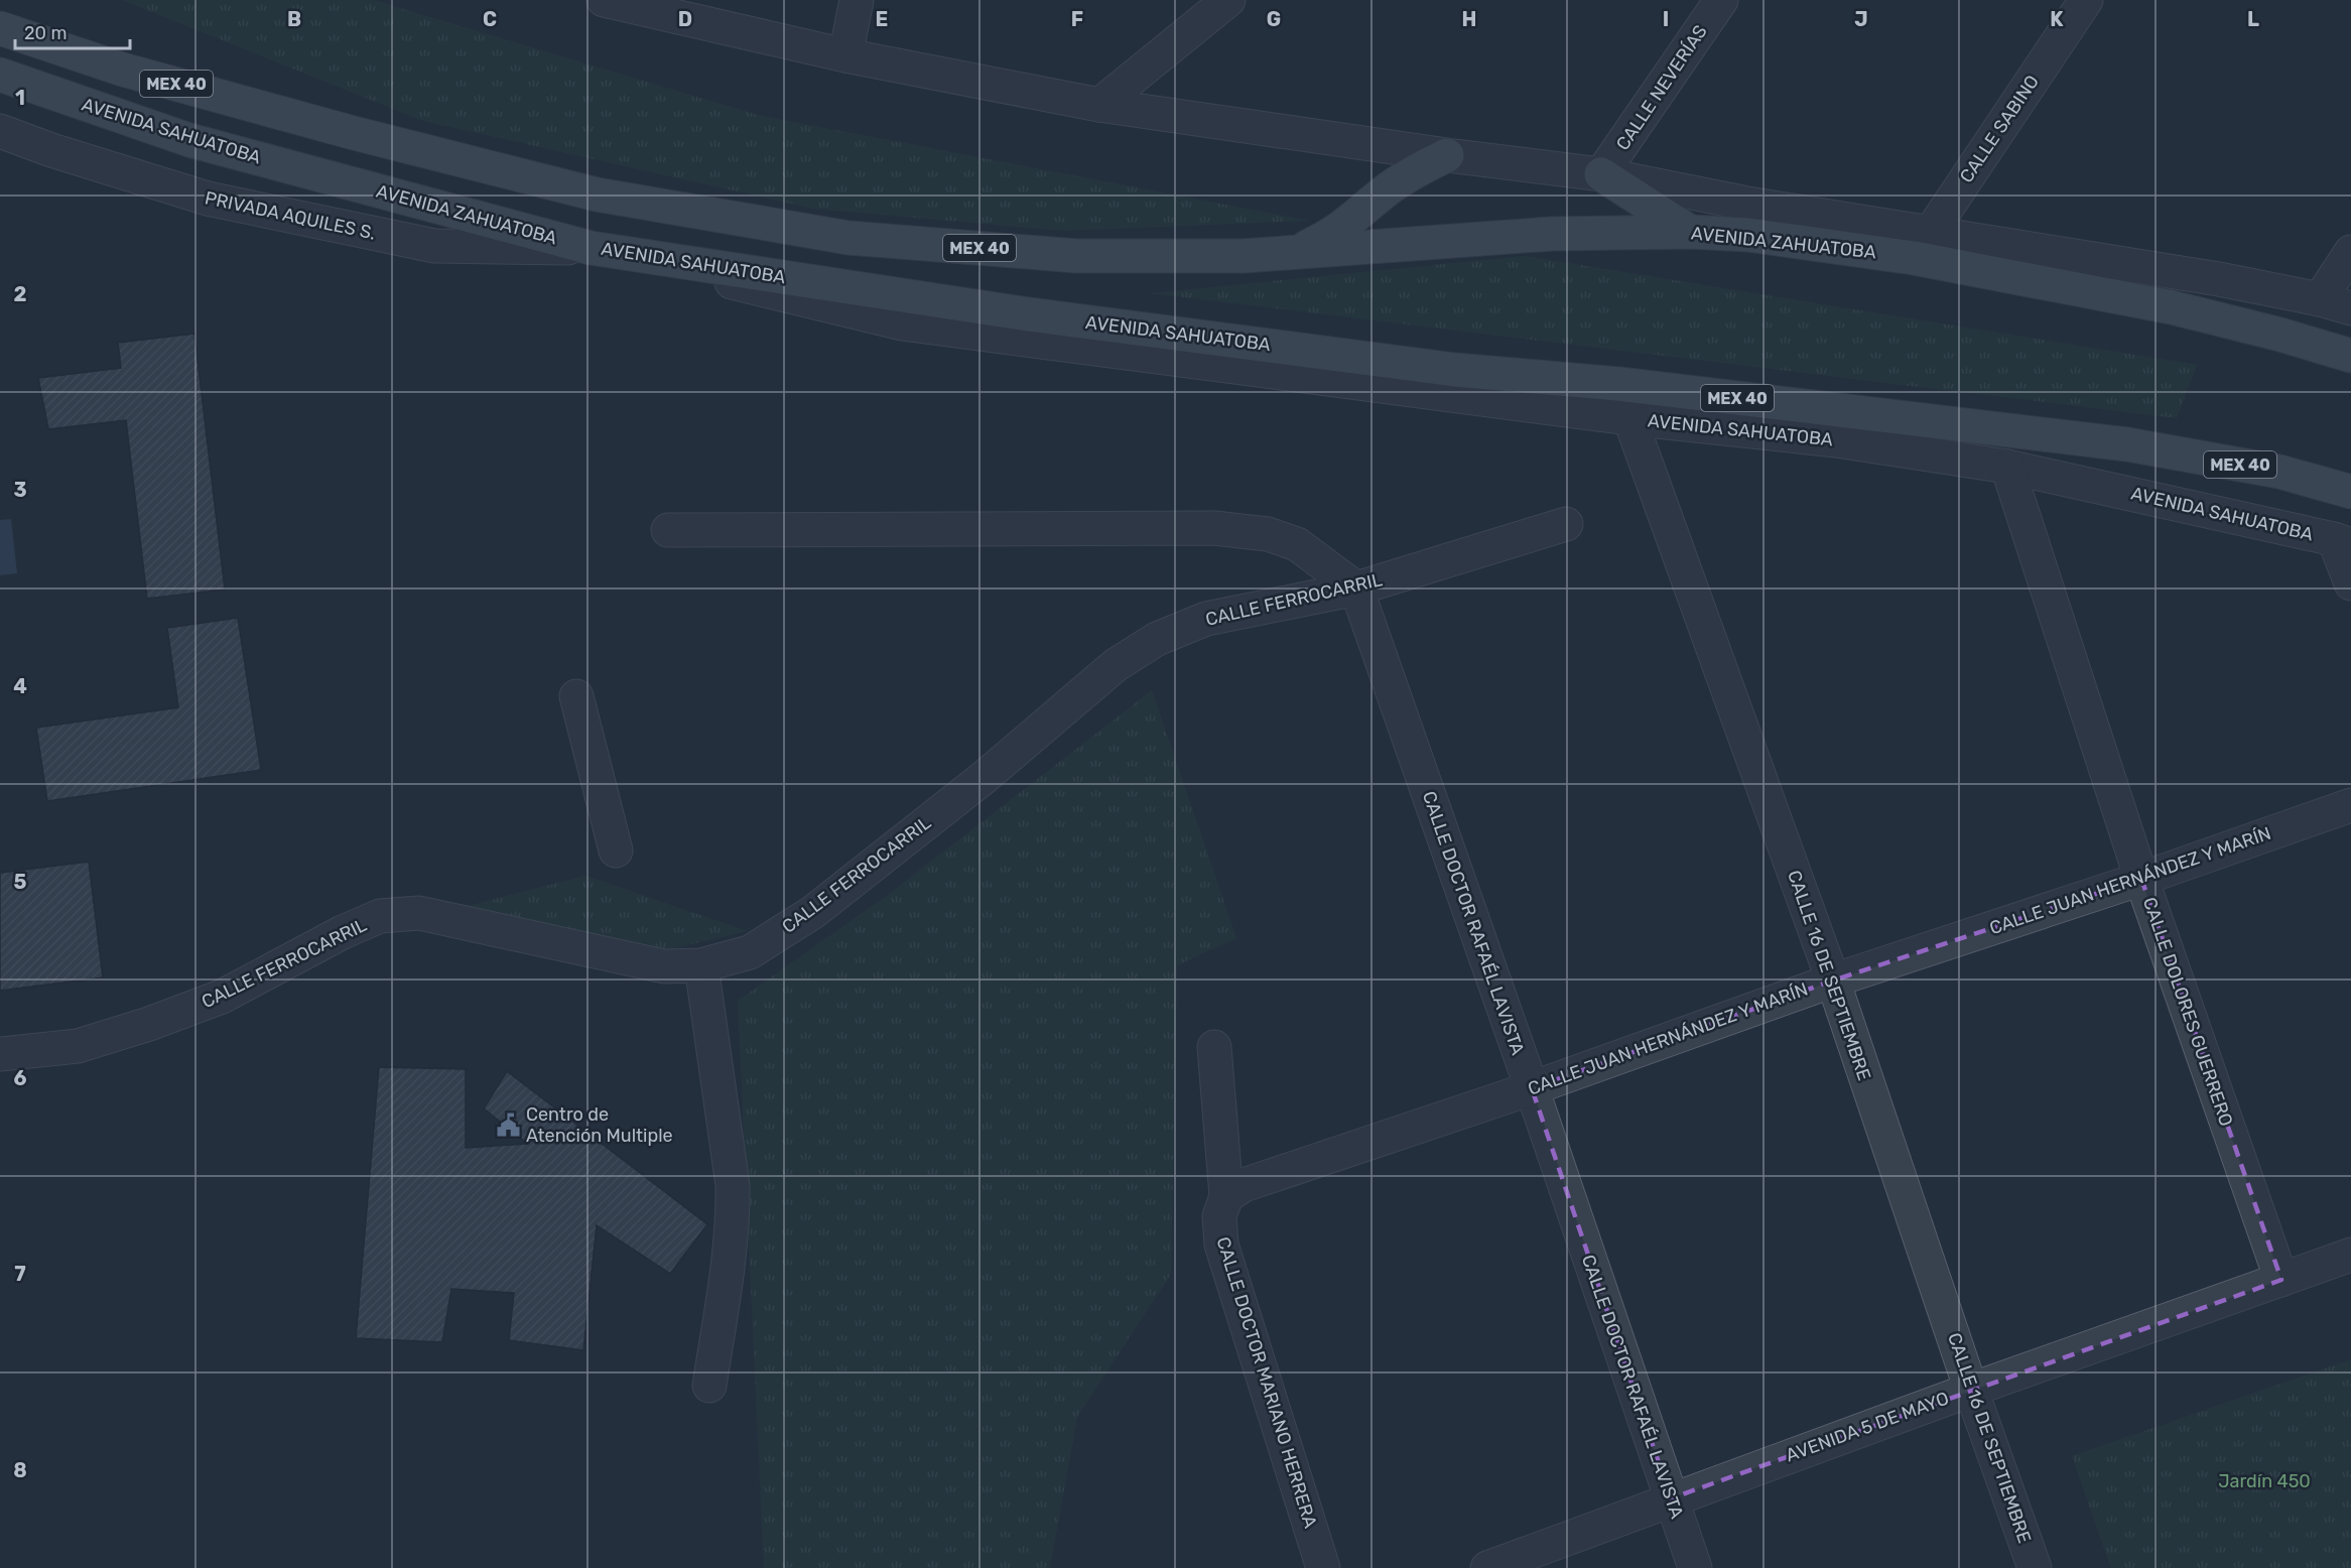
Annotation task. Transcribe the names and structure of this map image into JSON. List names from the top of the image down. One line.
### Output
{"streets":{"main road":["MEX 40","AVENIDA SAHUATOBA","AVENIDA ZAHUATOBA"],"street":["CALLE NEVERÍAS","CALLE SABINO","PRIVADA AQUILES S.","CALLE FERROCARRIL","CALLE JUAN HERNÁNDEZ Y MARÍN","CALLE DOCTOR RAFAÉL LAVISTA","CALLE 16 DE SEPTIEMBRE","CALLE DOLORES GUERRERO","CALLE DOCTOR MARIANO HERRERA","AVENIDA 5 DE MAYO"]},"crossings":[["MEX 40","CALLE SABINO"],["MEX 40","AVENIDA ZAHUATOBA"],["CALLE SABINO","AVENIDA ZAHUATOBA"],["AVENIDA SAHUATOBA","AVENIDA ZAHUATOBA"],["AVENIDA SAHUATOBA","PRIVADA AQUILES S."],["AVENIDA SAHUATOBA","CALLE 16 DE SEPTIEMBRE"],["AVENIDA SAHUATOBA","CALLE DOLORES GUERRERO"],["AVENIDA ZAHUATOBA","PRIVADA AQUILES S."],["CALLE FERROCARRIL","CALLE DOCTOR RAFAÉL LAVISTA"],["CALLE JUAN HERNÁNDEZ Y MARÍN","CALLE DOCTOR RAFAÉL LAVISTA"],["CALLE JUAN HERNÁNDEZ Y MARÍN","CALLE 16 DE SEPTIEMBRE"],["CALLE JUAN HERNÁNDEZ Y MARÍN","CALLE DOLORES GUERRERO"],["CALLE JUAN HERNÁNDEZ Y MARÍN","CALLE DOCTOR MARIANO HERRERA"],["CALLE DOCTOR RAFAÉL LAVISTA","AVENIDA 5 DE MAYO"],["CALLE 16 DE SEPTIEMBRE","AVENIDA 5 DE MAYO"],["CALLE DOLORES GUERRERO","AVENIDA 5 DE MAYO"]],"parks":["Jardín 450"],"places":{"public building":["Centro de Atención Multiple"]},"scale_bar":"20 m","grid":{"columns":["B","C","D","E","F","G","H","I","J","K","L"],"rows":["1","2","3","4","5","6","7","8"]}}
